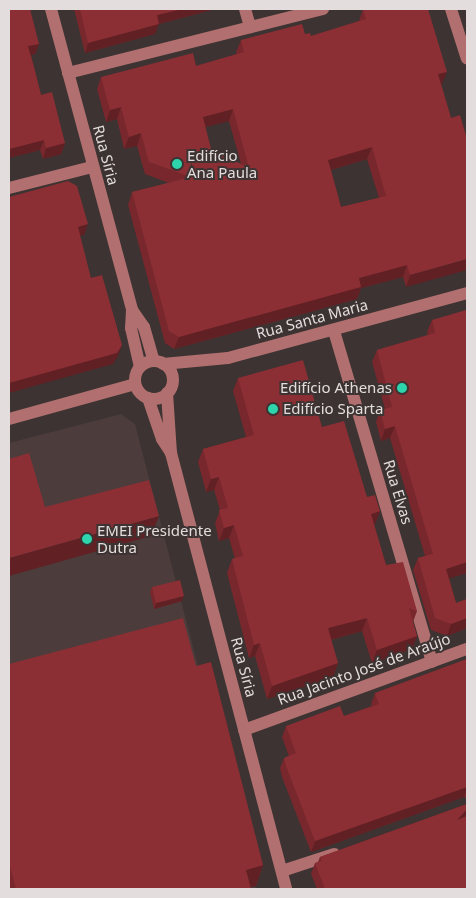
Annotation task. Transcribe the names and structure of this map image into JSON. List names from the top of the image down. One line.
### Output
{"streets":{"street":["Rua Síria","Rua Santa Maria","Rua Elvas","Rua Jacinto José de Araújo"]},"crossings":[["Rua Síria","Rua Santa Maria"],["Rua Síria","Rua Jacinto José de Araújo"],["Rua Santa Maria","Rua Elvas"],["Rua Elvas","Rua Jacinto José de Araújo"]],"places":["Edifício Ana Paula","Edifício Athenas","Edifício Sparta","EMEI Presidente Dutra"]}
